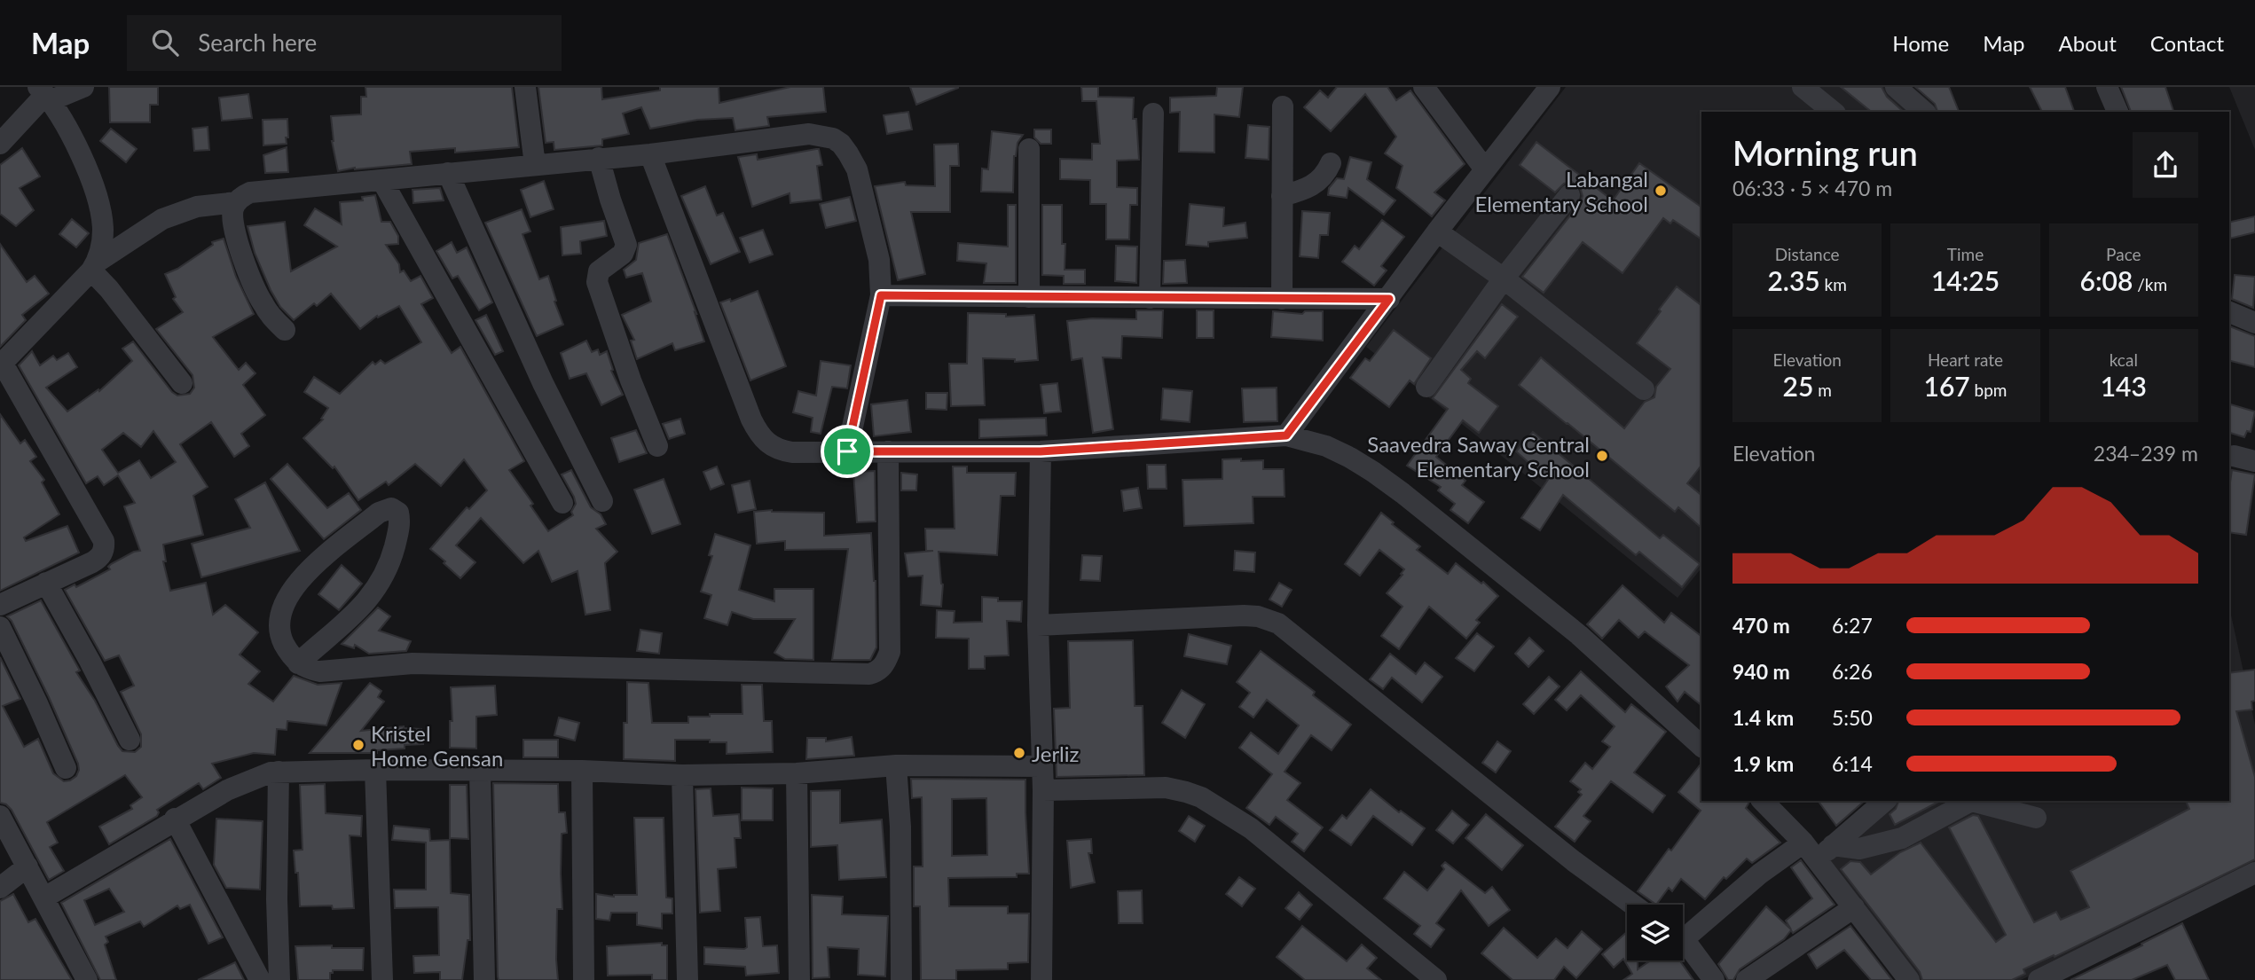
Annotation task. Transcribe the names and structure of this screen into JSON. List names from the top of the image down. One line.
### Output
{"places":["Labangal Elementary School","Saavedra Saway Central Elementary School","Kristel Home Gensan","Jerliz"],"page":{"header":"Map","search":"Search here","nav":["Home","Map","About","Contact"],"heading":["Morning run","06:33 · 5 × 470 m"],"stats":[["Distance","2.35 km"],["Time","14:25"],["Pace","6:08 /km"],["Elevation","25 m"],["Heart rate","167 bpm"],["kcal","143"]],"chart":["Elevation","234–239 m"],"list":[{"name":"470 m","note":"6:27"},{"name":"940 m","note":"6:26"},{"name":"1.4 km","note":"5:50"},{"name":"1.9 km","note":"6:14"}]}}
